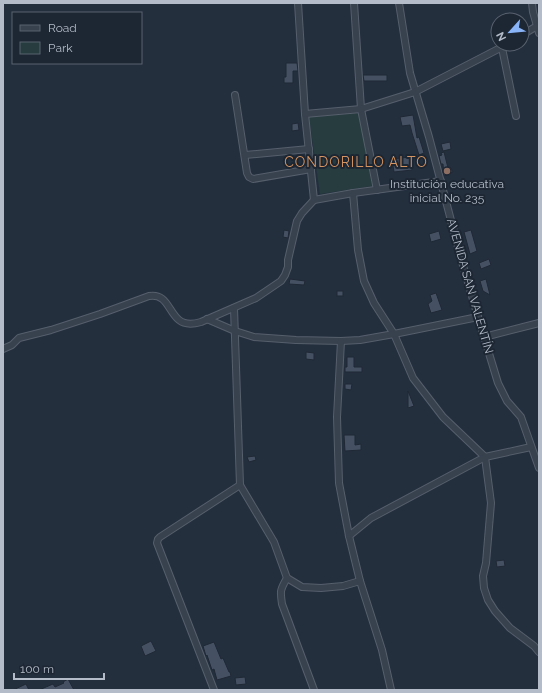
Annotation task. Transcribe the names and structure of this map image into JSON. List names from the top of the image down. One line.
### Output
{"streets":{"street":["AVENIDA SAN VALENTÍN"]},"districts":["CONDORILLO ALTO"],"places":["Institución educativa inicial No. 235"],"legend":["Road","Park"],"scale_bar":"100 m","north":"bottom left"}
